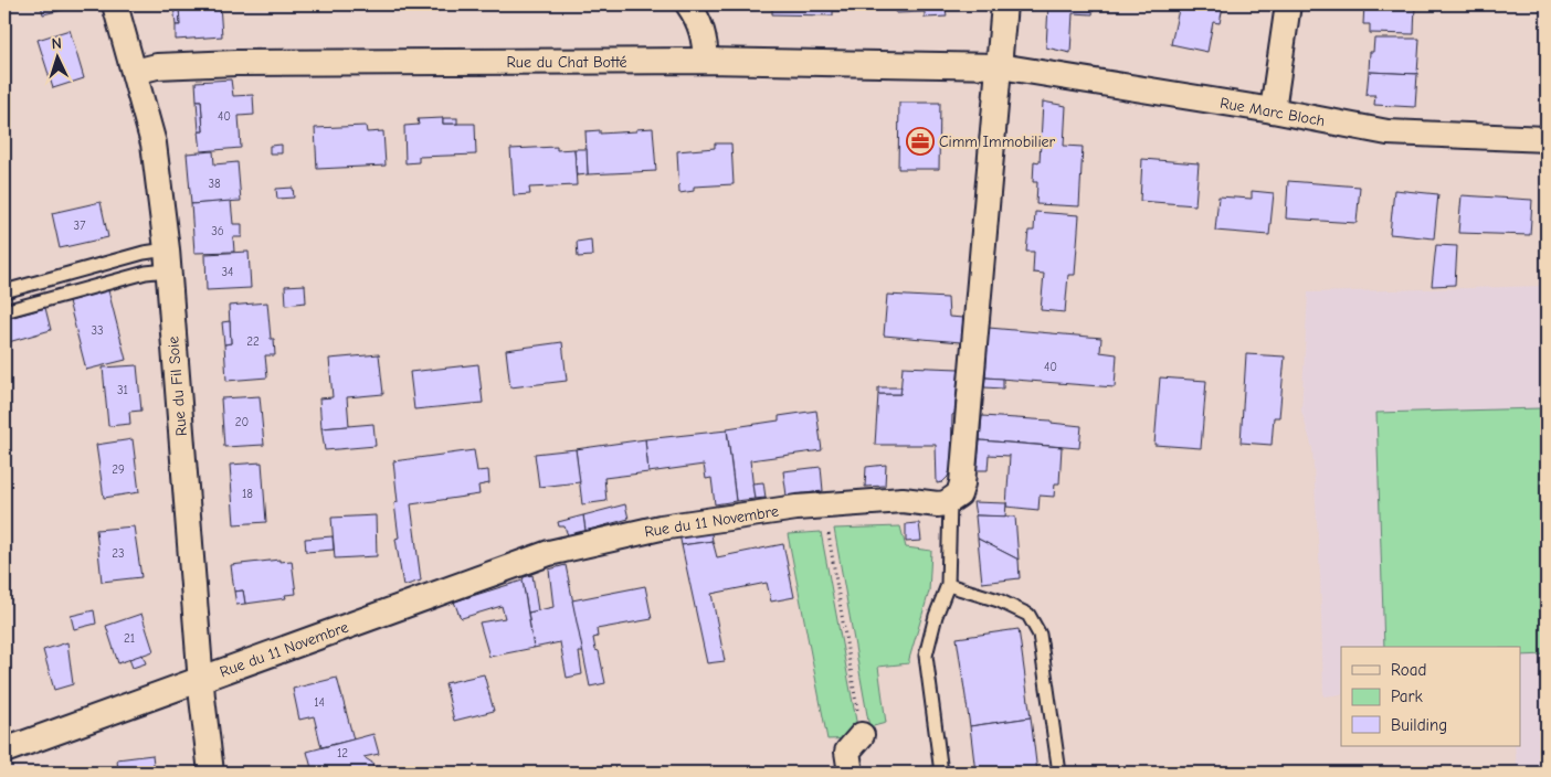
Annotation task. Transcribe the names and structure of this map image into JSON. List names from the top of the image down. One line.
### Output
{"streets":{"street":["Rue du Chat Botté","Rue Marc Bloch","Rue du Fil Soie","Rue du 11 Novembre"]},"crossings":[["Rue du Chat Botté","Rue Marc Bloch"],["Rue du Chat Botté","Rue du Fil Soie"],["Rue du Fil Soie","Rue du 11 Novembre"]],"places":{"office":["Cimm Immobilier"]},"house_numbers":["40","38","37","36","34","33","22","40","31","20","29","18","23","21","14","12"],"legend":["Road","Park","Building"],"north":"top"}
